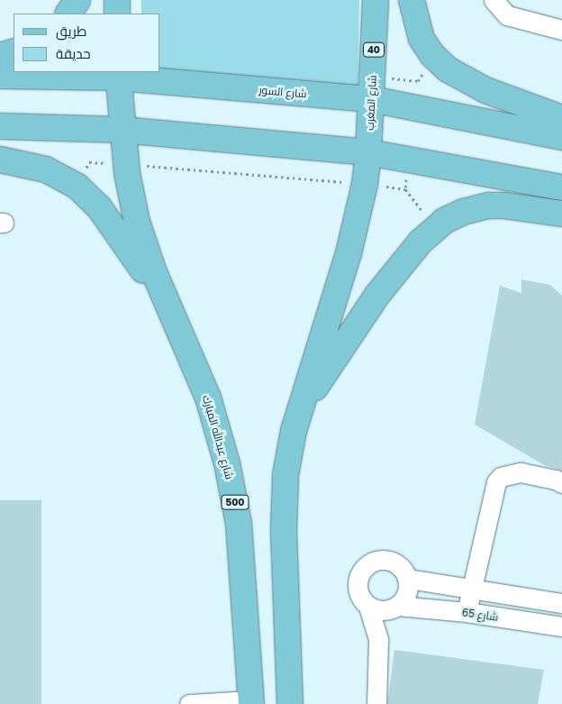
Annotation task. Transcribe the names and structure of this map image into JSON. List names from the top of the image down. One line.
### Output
{"streets":{"main road":["40","شارع السور","شارع المغرب","شارع عبدالله المبارك","500"],"street":["شارع 65"]},"crossings":[["شارع السور","شارع المغرب"]],"legend":["طريق","حديقة"]}
